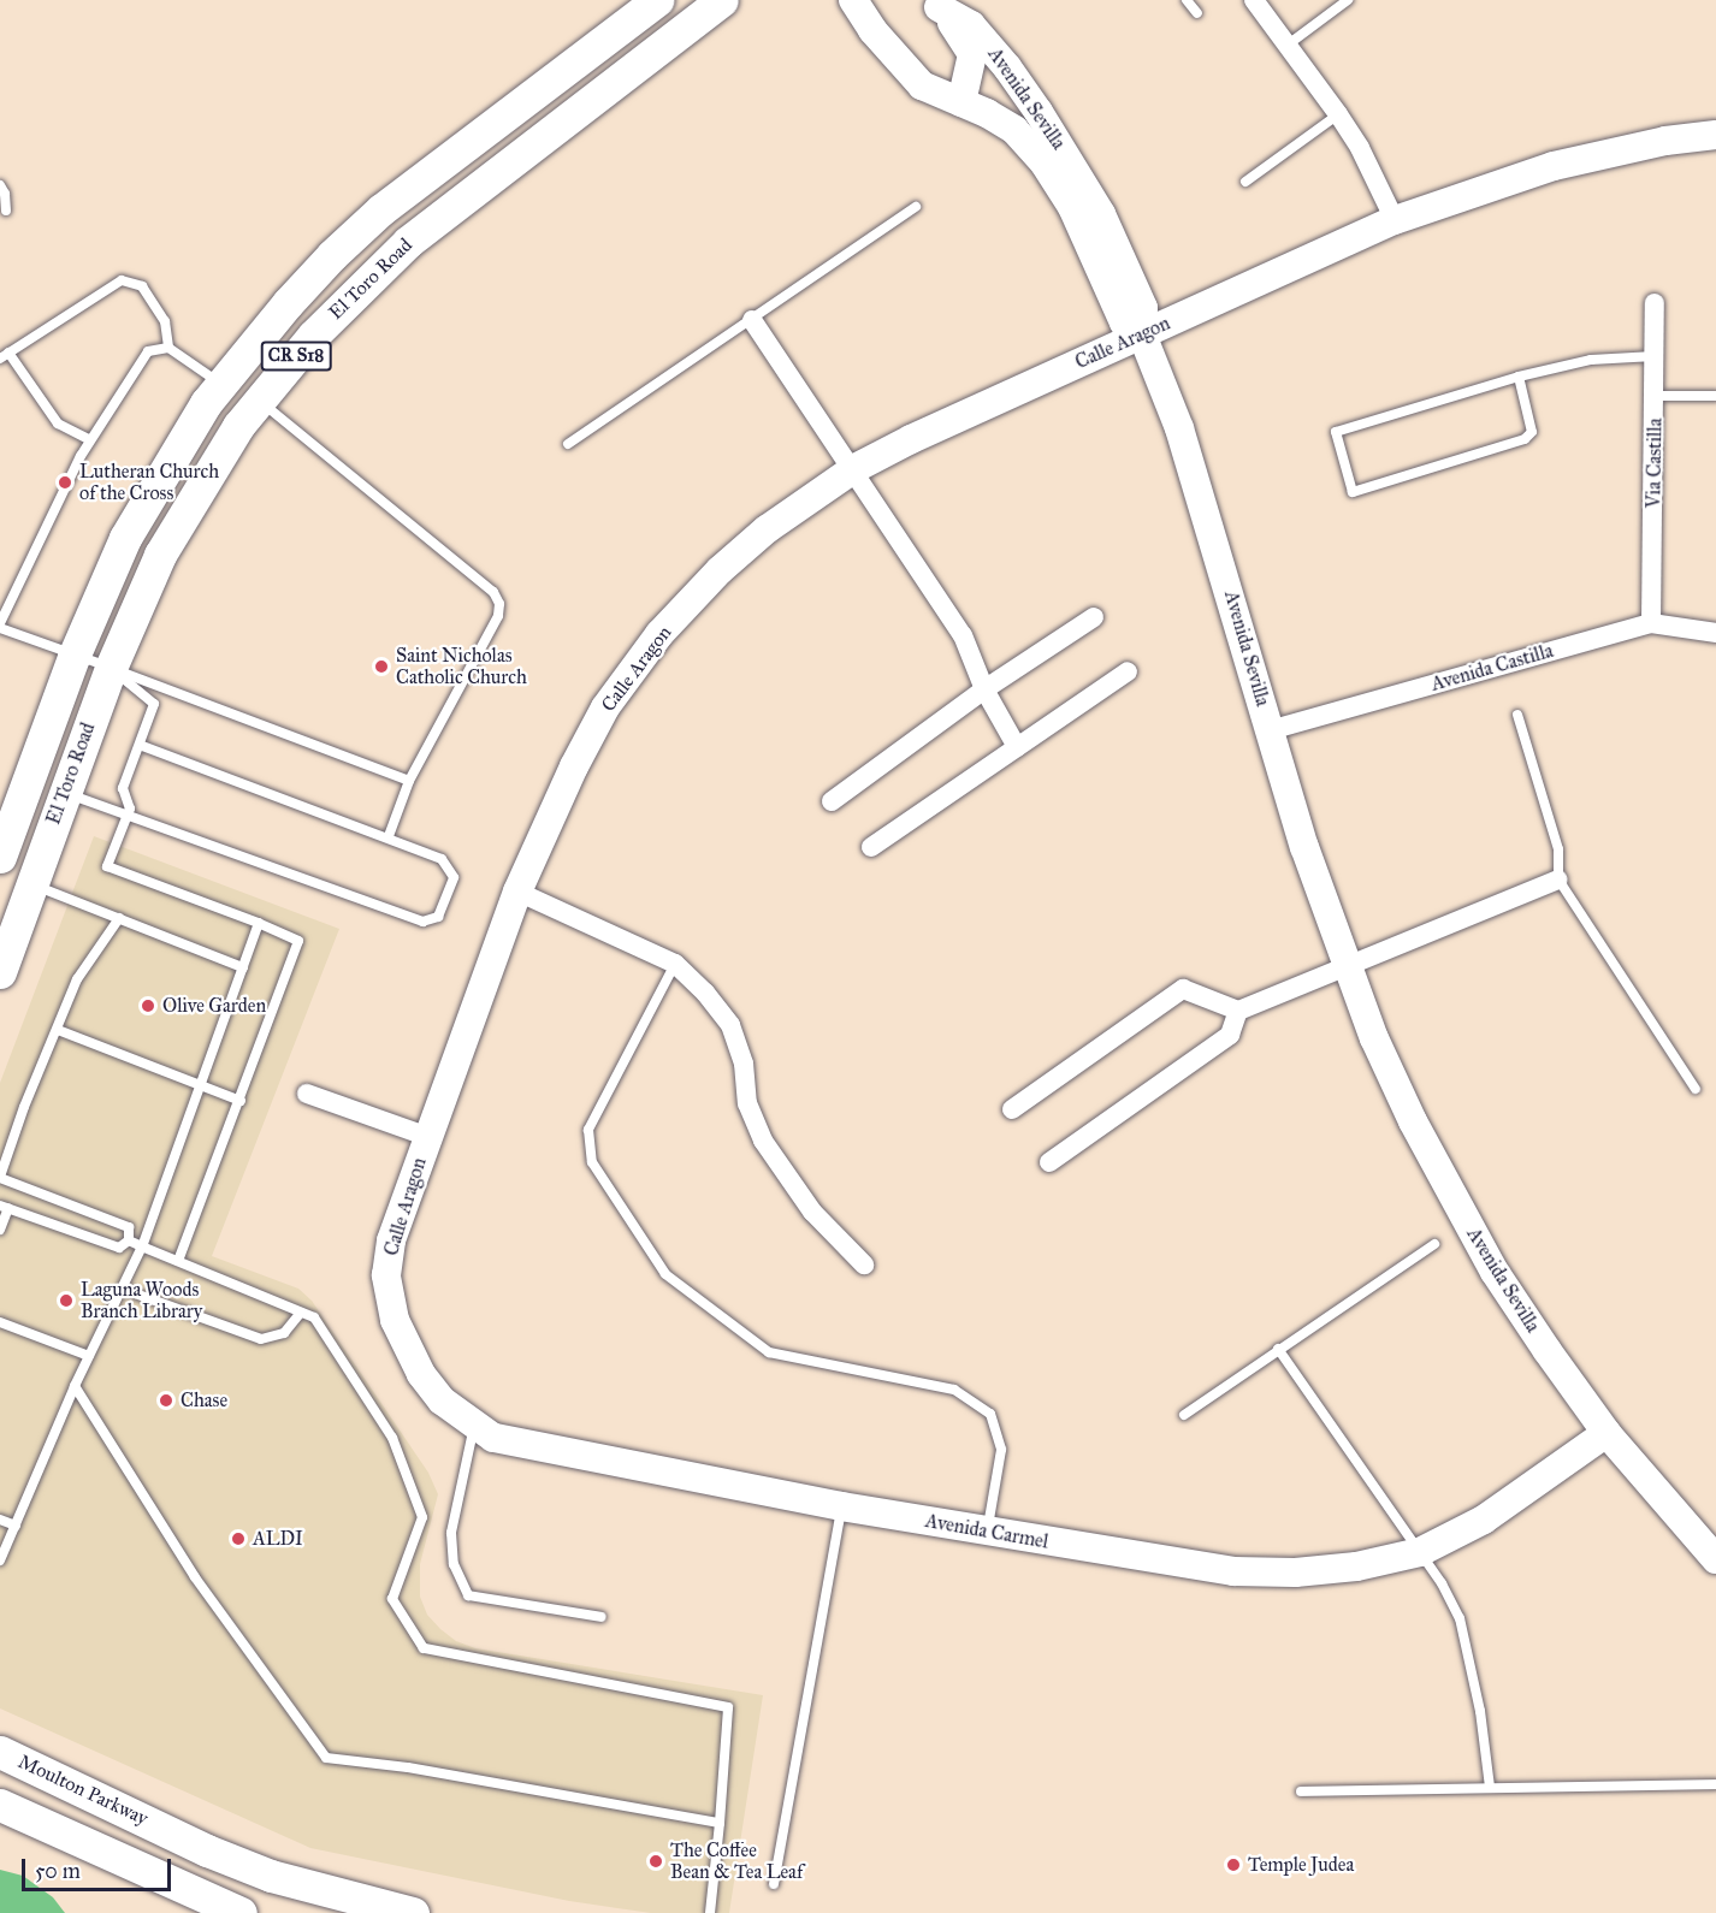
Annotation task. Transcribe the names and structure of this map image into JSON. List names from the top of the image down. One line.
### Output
{"streets":{"main road":["El Toro Road","CR S18","Moulton Parkway"],"street":["Avenida Sevilla","Calle Aragon","Via Castilla","Avenida Castilla","Avenida Carmel"]},"crossings":[["Avenida Sevilla","Calle Aragon"],["Avenida Sevilla","Avenida Castilla"],["Avenida Sevilla","Avenida Carmel"],["Calle Aragon","Avenida Carmel"],["Via Castilla","Avenida Castilla"]],"places":["Lutheran Church of the Cross","Saint Nicholas Catholic Church","Olive Garden","Laguna Woods Branch Library","Chase","ALDI","The Coffee Bean & Tea Leaf","Temple Judea"],"scale_bar":"50 m"}
